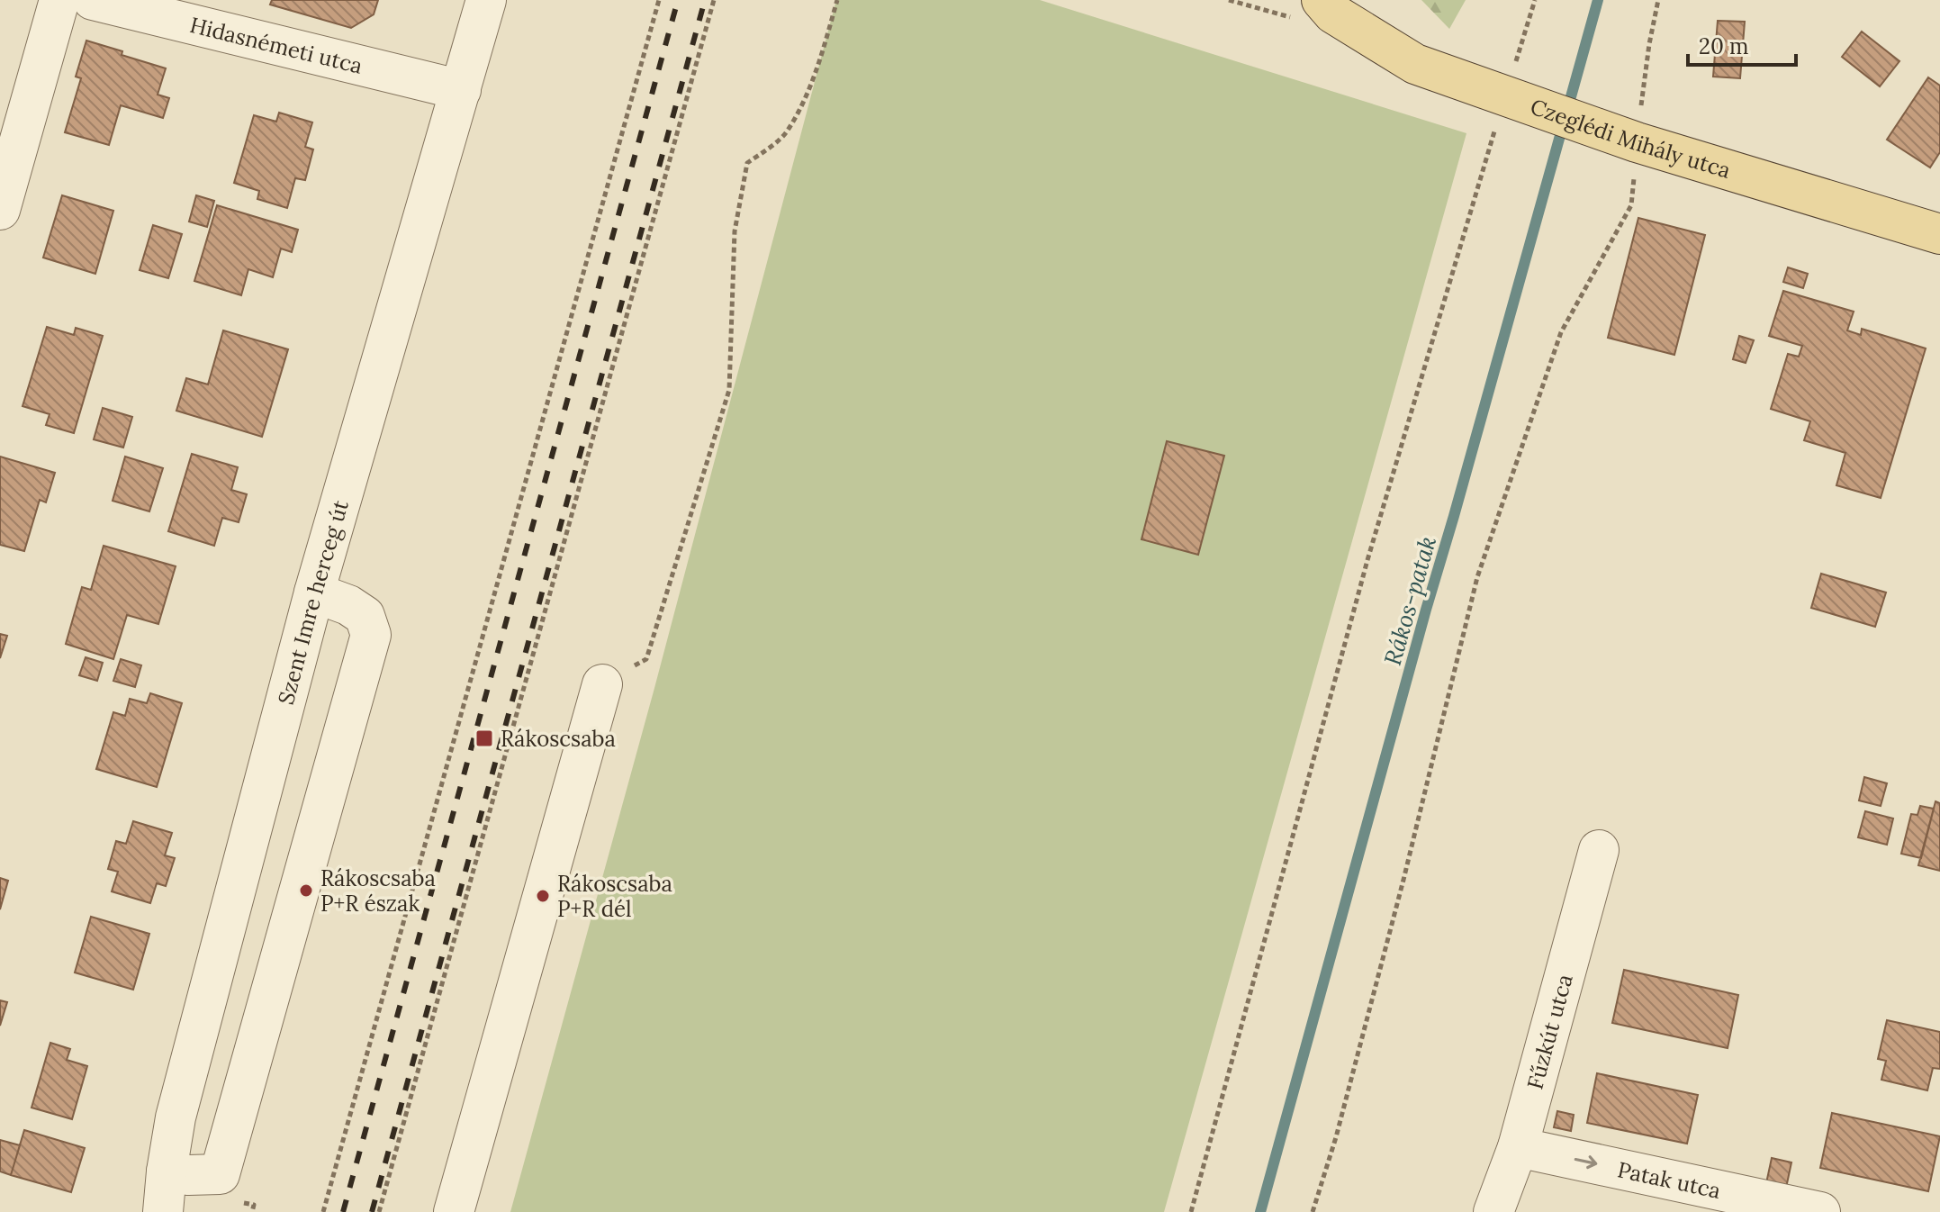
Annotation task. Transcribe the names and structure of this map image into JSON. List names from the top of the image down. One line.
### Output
{"streets":{"main road":["Czeglédi Mihály utca"],"street":["Hidasnémeti utca","Szent Imre herceg út","Fűzkút utca","Patak utca"]},"crossings":[["Hidasnémeti utca","Szent Imre herceg út"],["Fűzkút utca","Patak utca"]],"one_way":["Patak utca"],"water":["Rákos-patak"],"places":{"transit":["Rákoscsaba"],"other":["Rákoscsaba P+R észak","Rákoscsaba P+R dél"]},"scale_bar":"20 m"}
